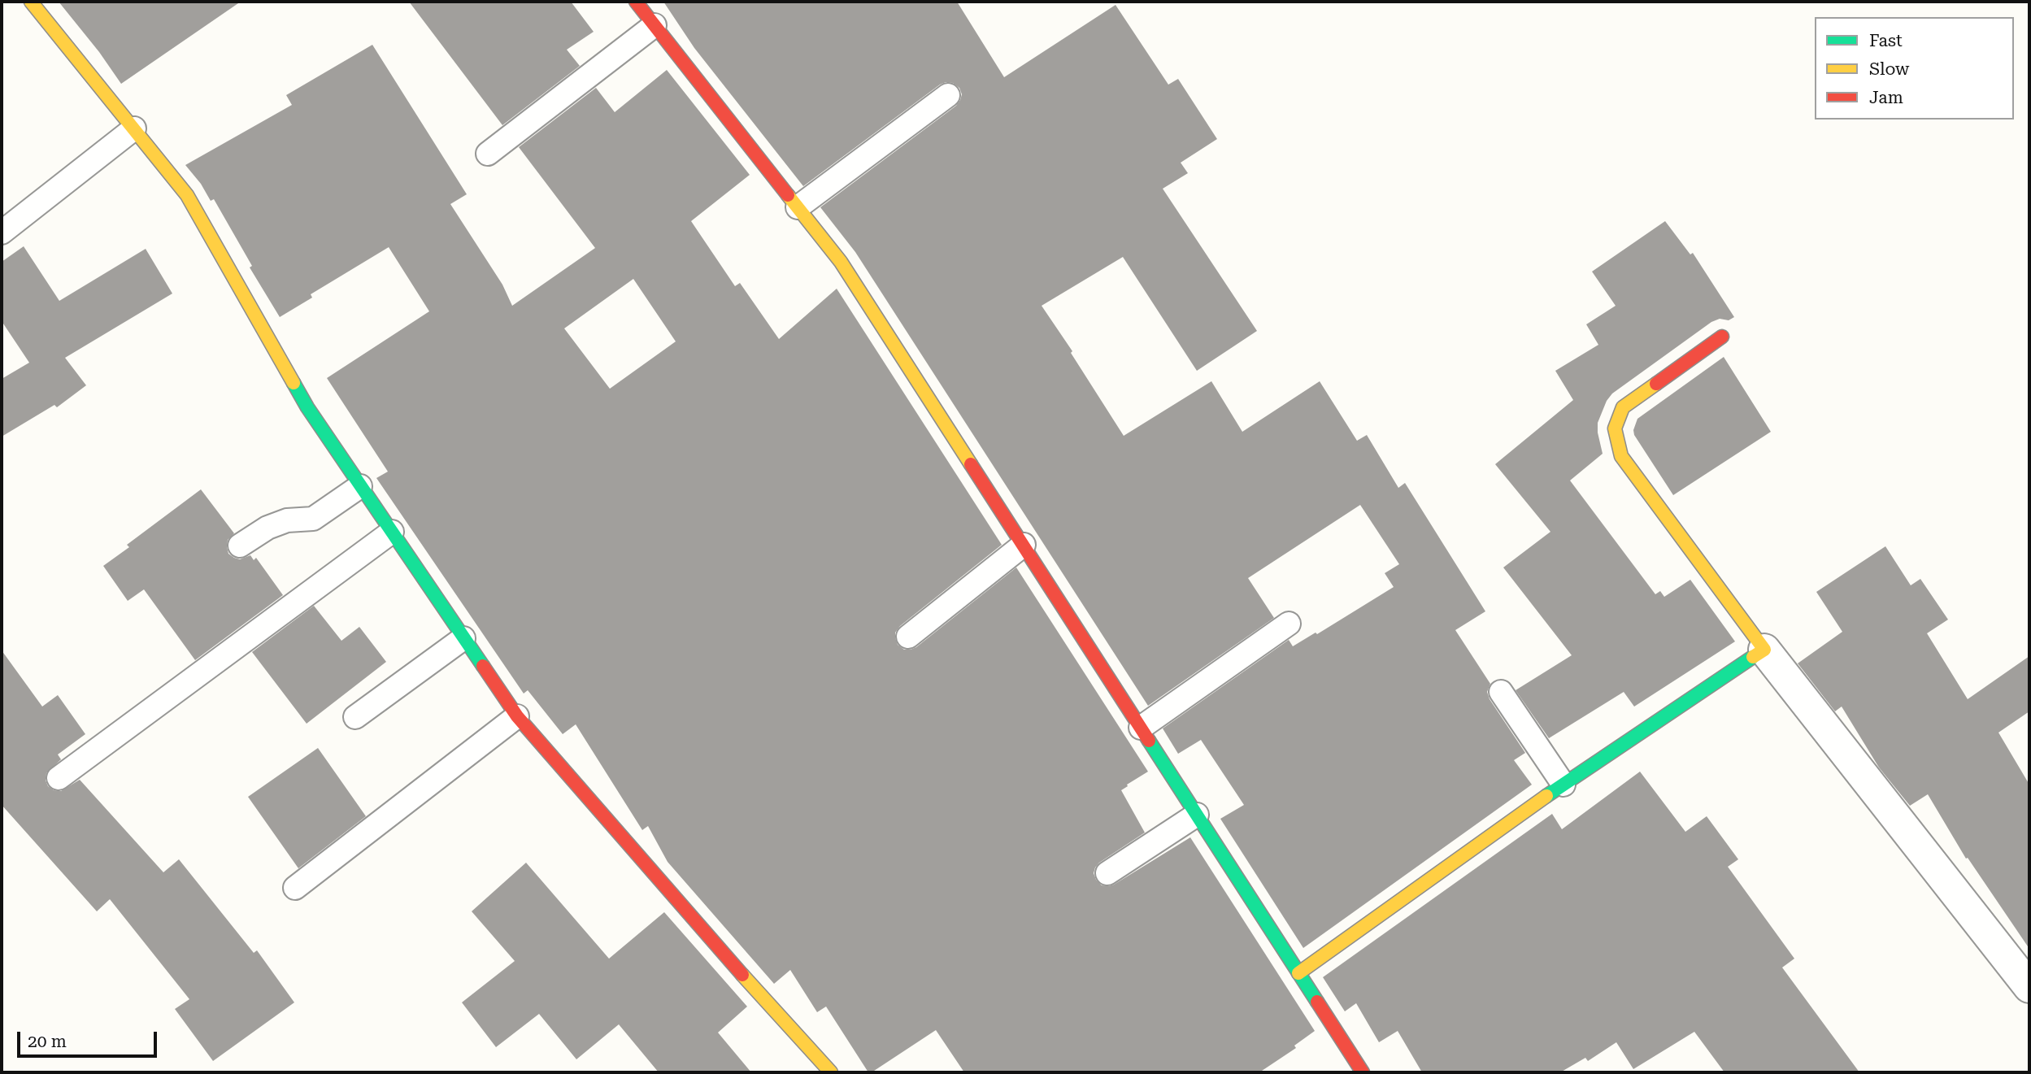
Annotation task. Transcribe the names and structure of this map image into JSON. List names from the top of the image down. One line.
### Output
{"legend":["Fast","Slow","Jam"],"scale_bar":"20 m"}
